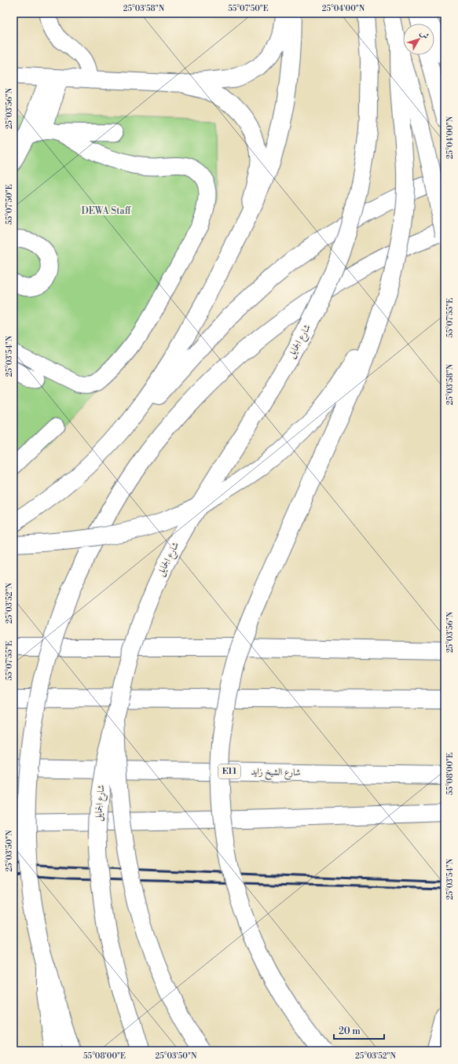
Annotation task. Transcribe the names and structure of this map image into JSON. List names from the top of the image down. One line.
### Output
{"streets":{"main road":["شارع الجمايل","E11","شارع الشيخ زايد"]},"parks":["DEWA Staff"],"scale_bar":"20 m","north":"top right","coordinates":["25°03'58\"N","55°07'50\"E","25°04'00\"N","25°03'56\"N","55°07'55\"E","25°03'54\"N","25°03'52\"N","55°08'00\"E","25°03'50\"N"]}
